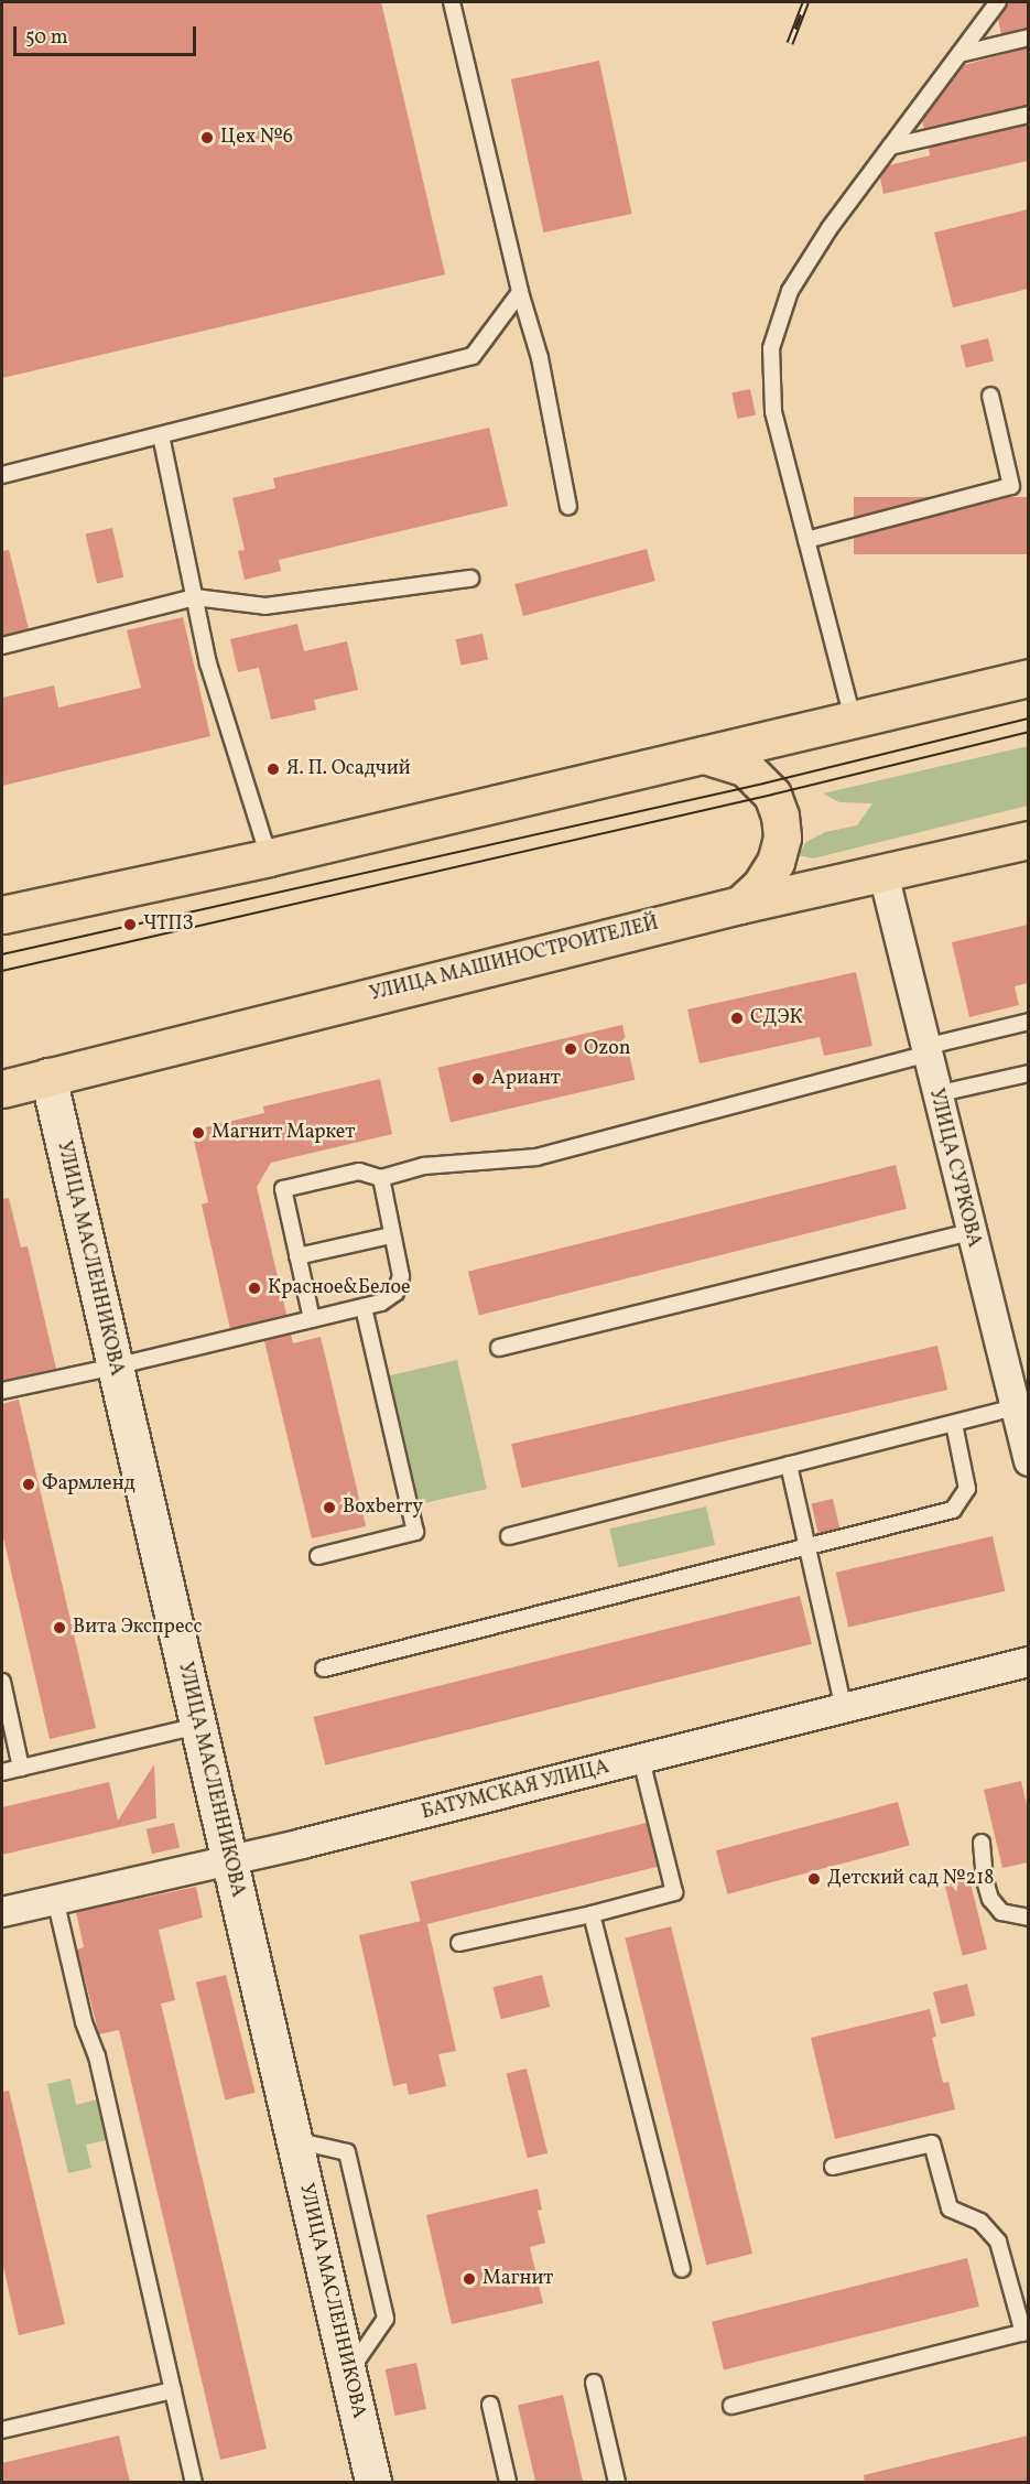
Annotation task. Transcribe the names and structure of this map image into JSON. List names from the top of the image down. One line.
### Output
{"streets":{"main road":["УЛИЦА МАШИНОСТРОИТЕЛЕЙ"],"street":["УЛИЦА СУРКОВА","УЛИЦА МАСЛЕННИКОВА","БАТУМСКАЯ УЛИЦА"]},"crossings":[["УЛИЦА МАШИНОСТРОИТЕЛЕЙ","УЛИЦА СУРКОВА"],["УЛИЦА МАШИНОСТРОИТЕЛЕЙ","УЛИЦА МАСЛЕННИКОВА"],["УЛИЦА МАСЛЕННИКОВА","БАТУМСКАЯ УЛИЦА"]],"places":["Цех №6","Я. П. Осадчий","ЧТПЗ","СДЭК","Ozon","Ариант","Магнит Маркет","Красное&Белое","Фармленд","Boxberry","Вита Экспресс","Детский сад №218","Магнит"],"scale_bar":"50 m"}
